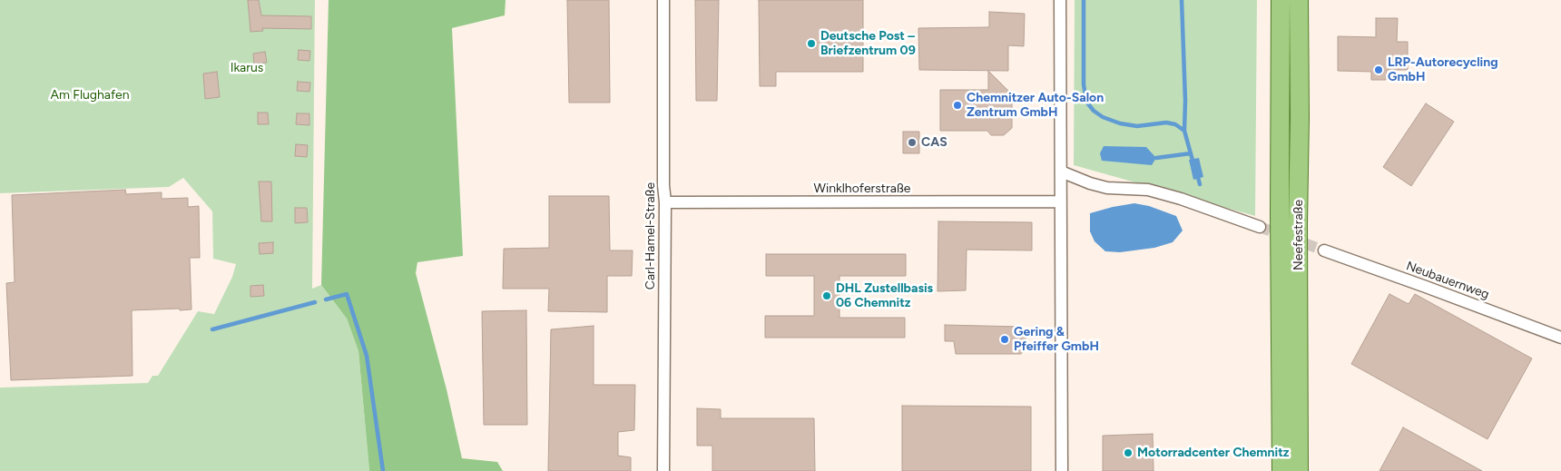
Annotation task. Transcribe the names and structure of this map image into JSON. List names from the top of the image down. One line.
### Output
{"streets":{"main road":["Neefestraße"],"street":["Winklhoferstraße","Carl-Hamel-Straße","Neubauernweg"]},"crossings":[["Winklhoferstraße","Carl-Hamel-Straße"]],"parks":["Ikarus","Am Flughafen"],"places":["Deutsche Post – Briefzentrum 09","LRP-Autorecycling GmbH","Chemnitzer Auto-Salon Zentrum GmbH","CAS","DHL Zustellbasis 06 Chemnitz","Gering & Pfeiffer GmbH","Motorradcenter Chemnitz"]}
